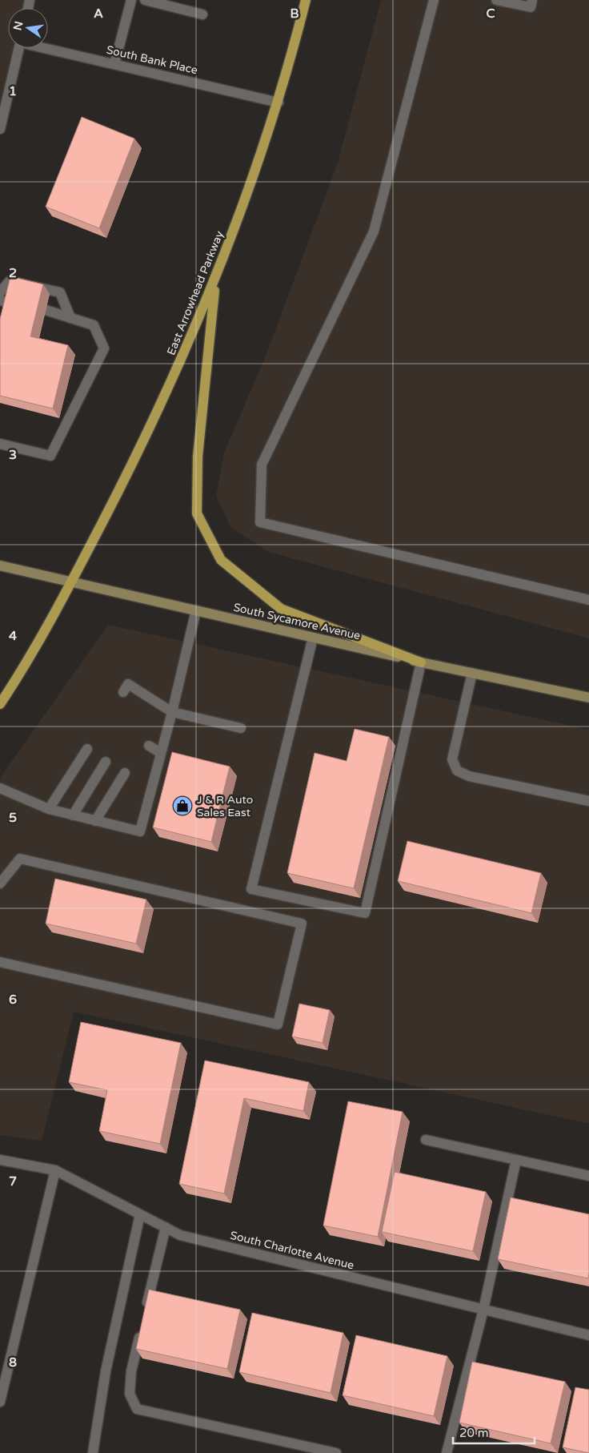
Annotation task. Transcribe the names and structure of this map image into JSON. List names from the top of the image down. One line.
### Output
{"streets":{"main road":["East Arrowhead Parkway","South Sycamore Avenue"],"street":["South Bank Place","South Charlotte Avenue"]},"crossings":[["South Bank Place","East Arrowhead Parkway"],["East Arrowhead Parkway","South Sycamore Avenue"]],"places":{"shop":["J & R Auto Sales East"]},"scale_bar":"20 m","north":"left","grid":{"columns":["A","B","C"],"rows":["1","2","3","4","5","6","7","8"]}}
